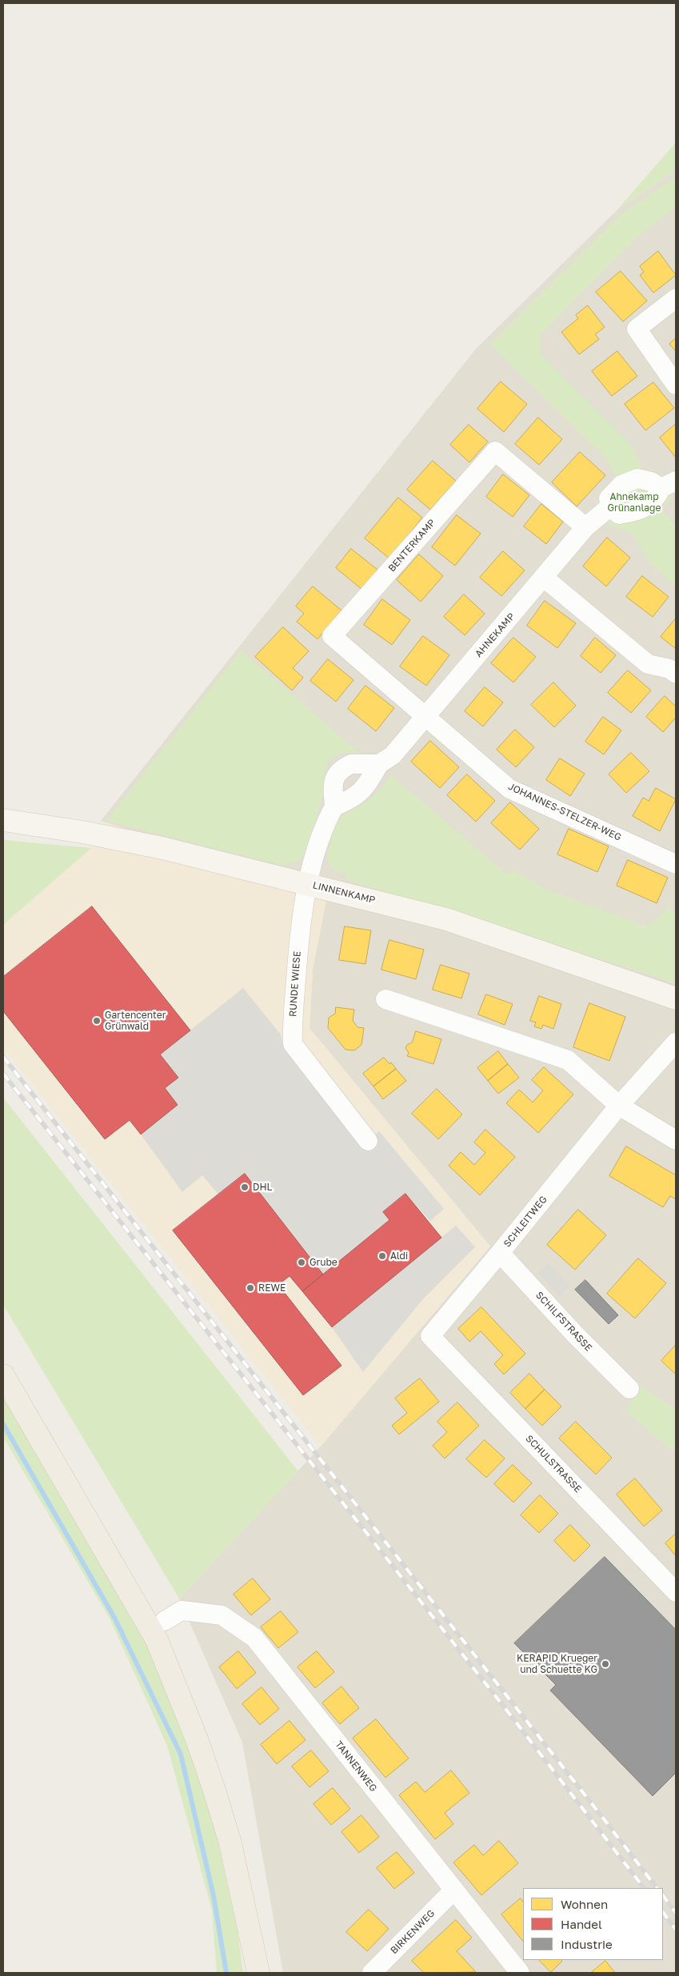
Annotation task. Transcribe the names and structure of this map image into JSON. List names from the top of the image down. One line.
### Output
{"streets":{"main road":["LINNENKAMP"],"street":["BENTERKAMP","AHNEKAMP","JOHANNES-STELZER-WEG","RUNDE WIESE","SCHLEITWEG","SCHILFSTRASSE","SCHULSTRASSE","TANNENWEG","BIRKENWEG"]},"crossings":[["BENTERKAMP","AHNEKAMP"],["BENTERKAMP","JOHANNES-STELZER-WEG"],["AHNEKAMP","JOHANNES-STELZER-WEG"],["AHNEKAMP","RUNDE WIESE"],["LINNENKAMP","RUNDE WIESE"],["SCHLEITWEG","SCHILFSTRASSE"],["SCHLEITWEG","SCHULSTRASSE"],["TANNENWEG","BIRKENWEG"]],"parks":["Ahnekamp Grünanlage"],"places":["Gartencenter Grünwald","DHL","Aldi","Grube","REWE","KERAPID Krueger und Schuette KG"],"legend":["Wohnen","Handel","Industrie"]}
